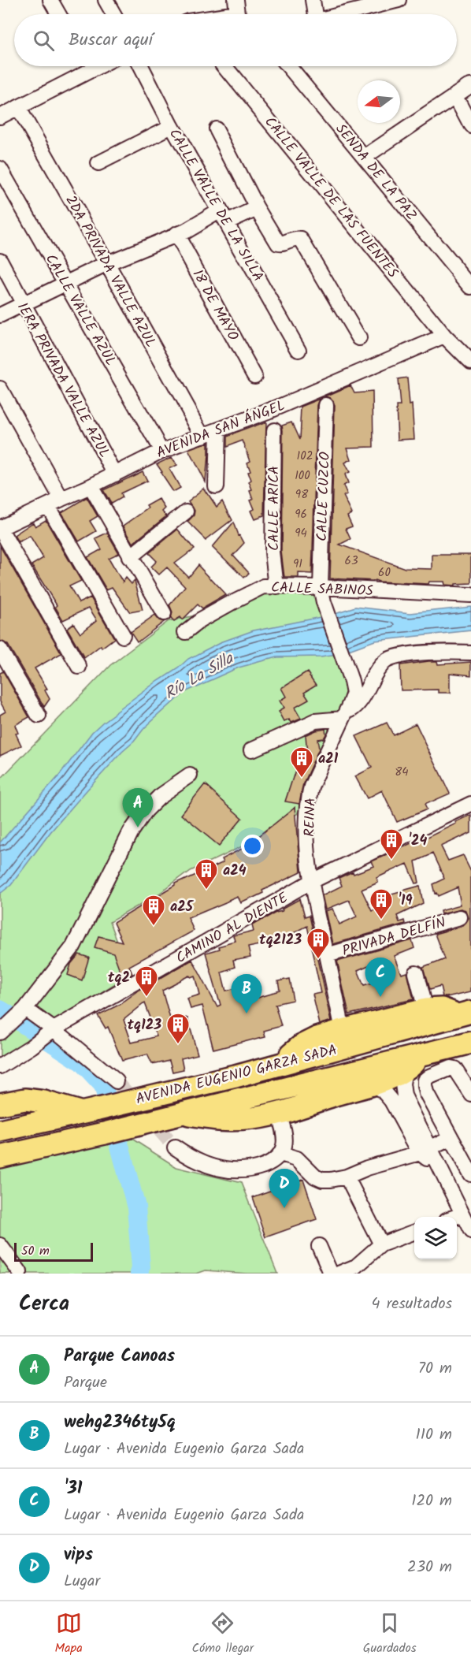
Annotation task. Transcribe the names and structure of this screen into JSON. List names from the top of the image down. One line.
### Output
{"streets":{"highway":["AVENIDA EUGENIO GARZA SADA"],"street":["SENDA DE LA PAZ","CALLE VALLE DE LAS FUENTES","CALLE VALLE DE LA SILLA","2DA PRIVADA VALLE AZUL","18 DE MAYO","CALLE VALLE AZUL","1ERA PRIVADA VALLE AZUL","AVENIDA SAN ÁNGEL","CALLE CUZCO","CALLE ARICA","CALLE SABINOS","REINA","CAMINO AL DIENTE","PRIVADA DELFÍN"]},"crossings":[["CALLE VALLE DE LAS FUENTES","AVENIDA SAN ÁNGEL"],["2DA PRIVADA VALLE AZUL","AVENIDA SAN ÁNGEL"],["CALLE VALLE AZUL","AVENIDA SAN ÁNGEL"],["1ERA PRIVADA VALLE AZUL","AVENIDA SAN ÁNGEL"],["CALLE CUZCO","CALLE SABINOS"],["CALLE CUZCO","REINA"],["CALLE ARICA","CALLE SABINOS"],["CALLE SABINOS","REINA"],["REINA","CAMINO AL DIENTE"],["REINA","PRIVADA DELFÍN"]],"water":["Río La Silla"],"places":{"building":["a21","'24","a24","'19","a25","tq2123","tq2","tq123"]},"house_numbers":["102","100","98","96","94","63","91","60","84"],"scale_bar":"50 m","north":"left","page":{"search":"Buscar aquí","pins":["A","C","B","D"],"scale":"50 m","heading":["Cerca","4 resultados"],"list":[{"mark":"A","name":"Parque Canoas","note":"Parque","value":"70 m"},{"mark":"B","name":"wehg2346ty5q","note":"Lugar · Avenida Eugenio Garza Sada","value":"110 m"},{"mark":"C","name":"'31","note":"Lugar · Avenida Eugenio Garza Sada","value":"120 m"},{"mark":"D","name":"vips","note":"Lugar","value":"230 m"}],"nav":["Mapa","Cómo llegar","Guardados"]}}
